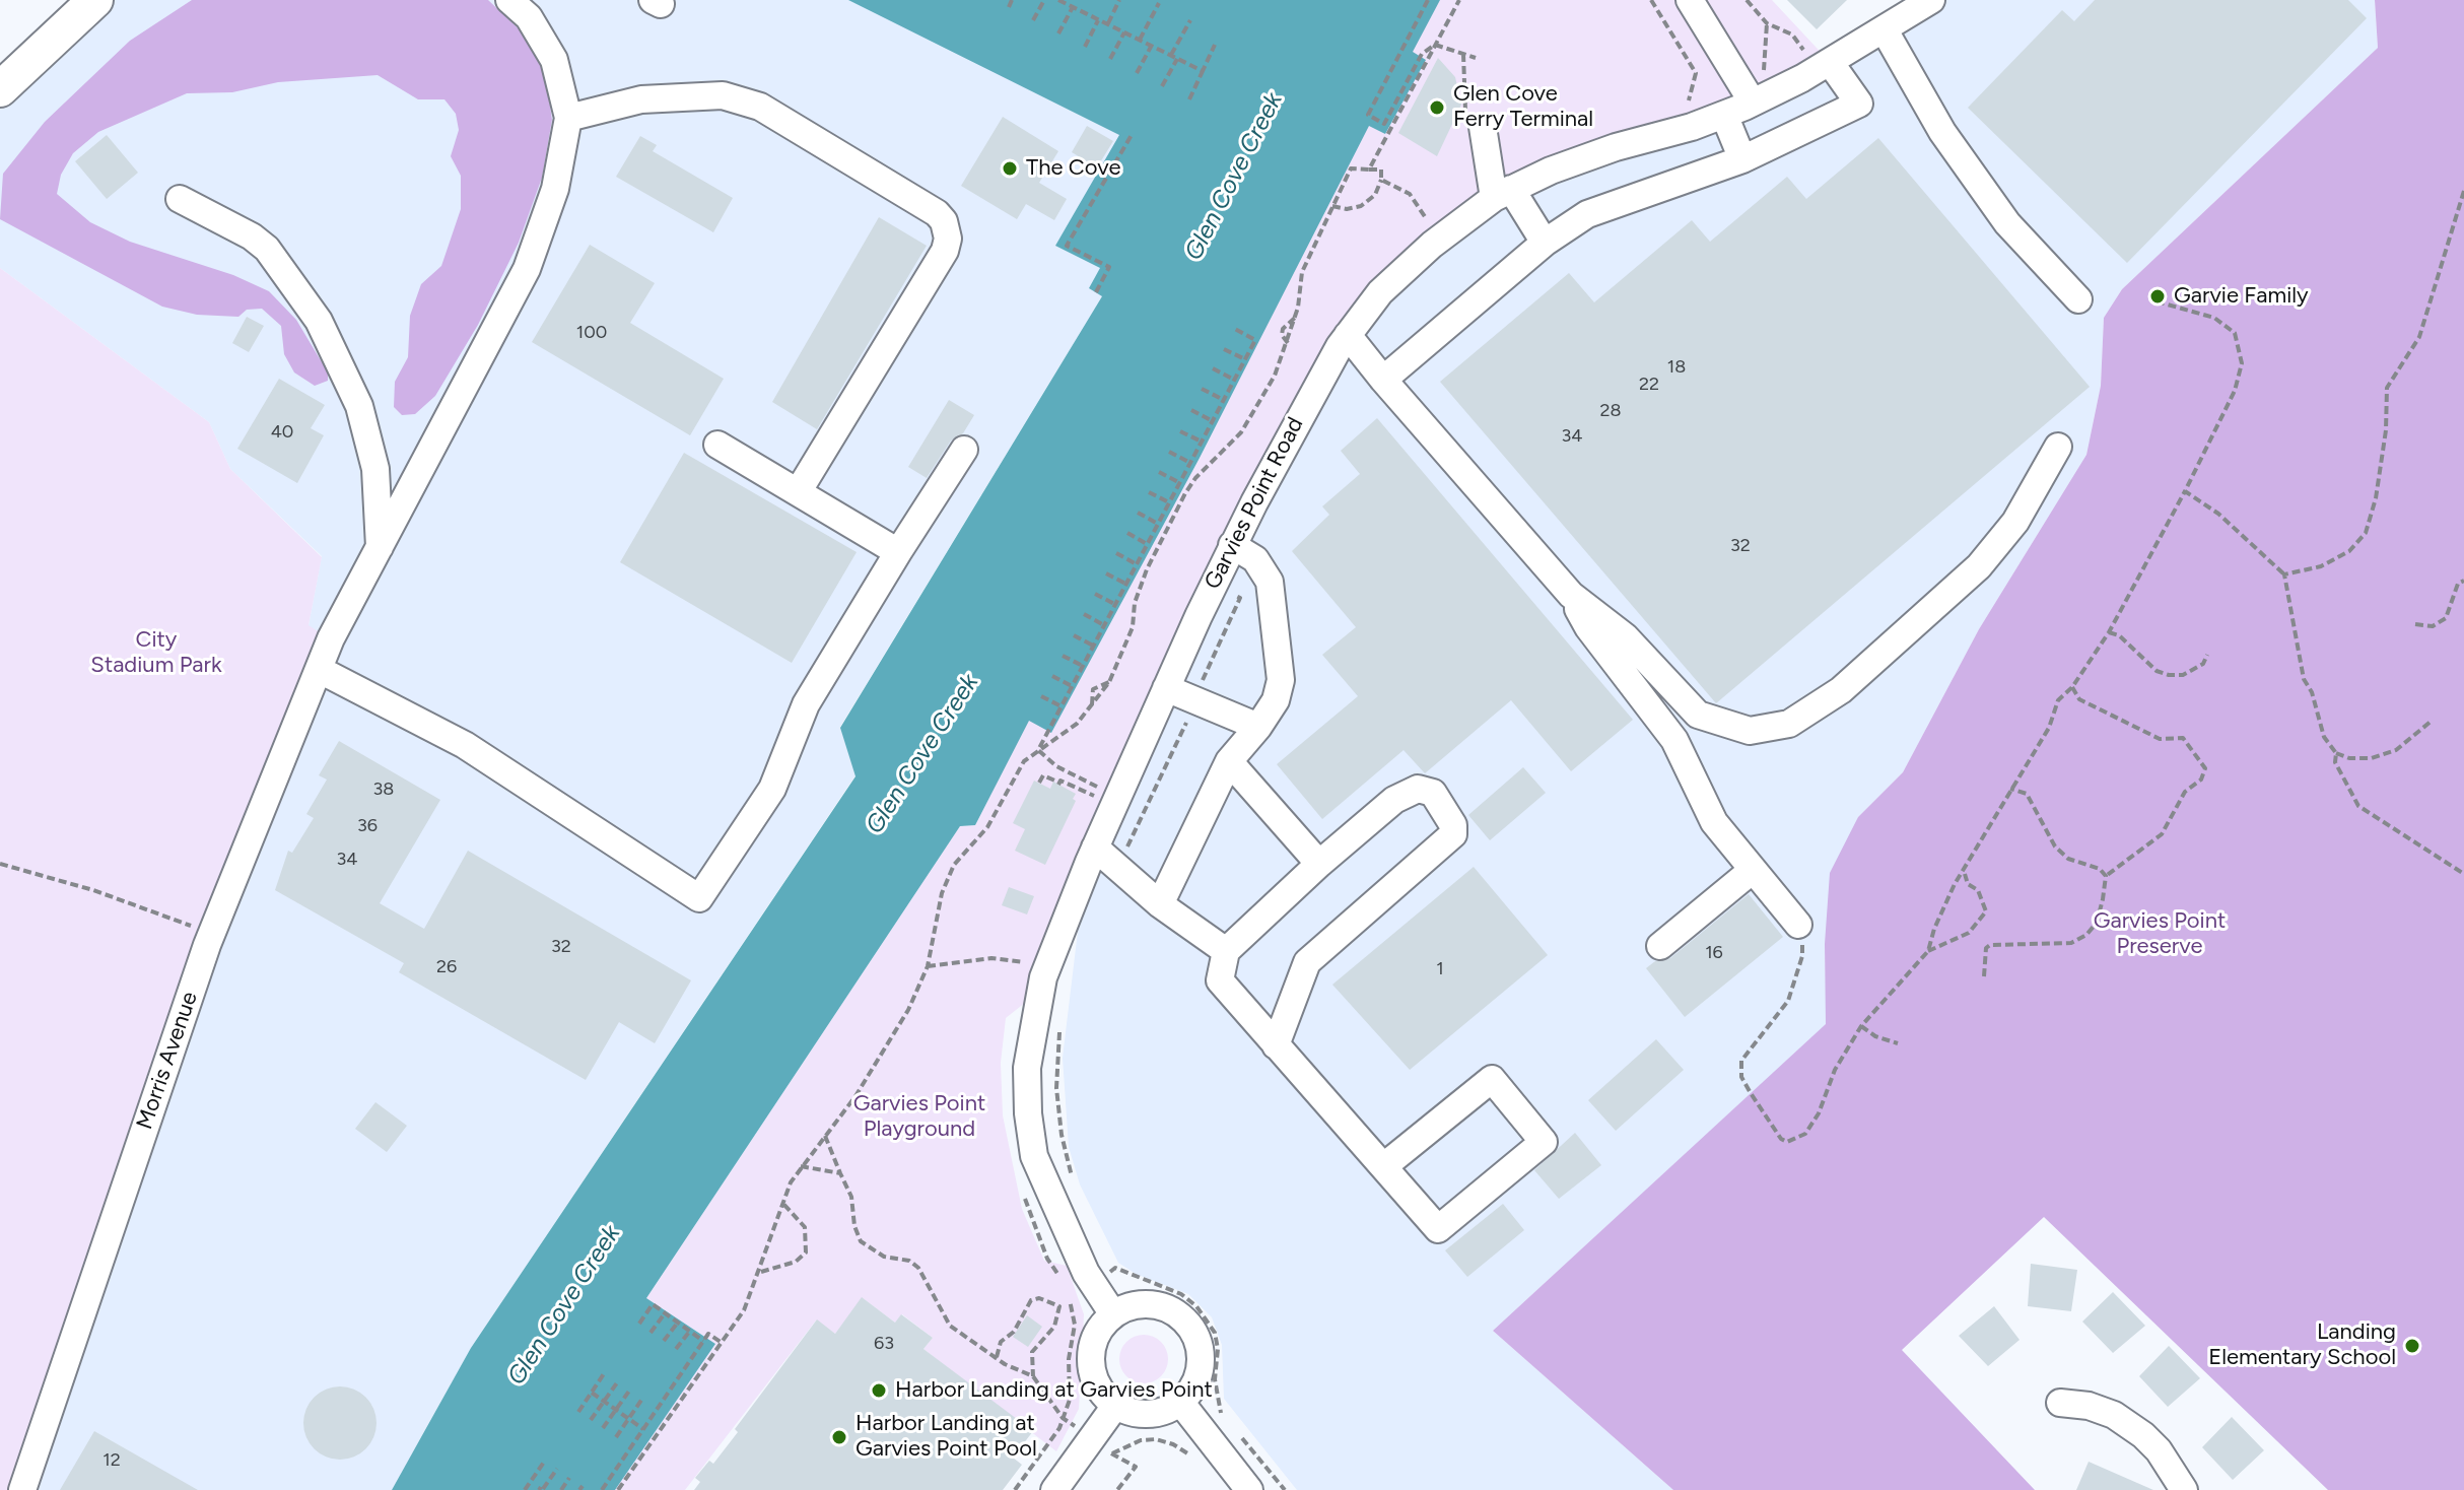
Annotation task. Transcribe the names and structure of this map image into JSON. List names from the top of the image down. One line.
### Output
{"streets":{"street":["Garvies Point Road","Morris Avenue"]},"water":["Glen Cove Creek"],"parks":["City Stadium Park","Garvies Point Preserve","Garvies Point Playground"],"places":["Glen Cove Ferry Terminal","The Cove","Garvie Family","Landing Elementary School","Harbor Landing at Garvies Point","Harbor Landing at Garvies Point Pool"],"house_numbers":["100","18","22","28","40","34","32","38","36","34","32","16","26","1","63","12"]}
